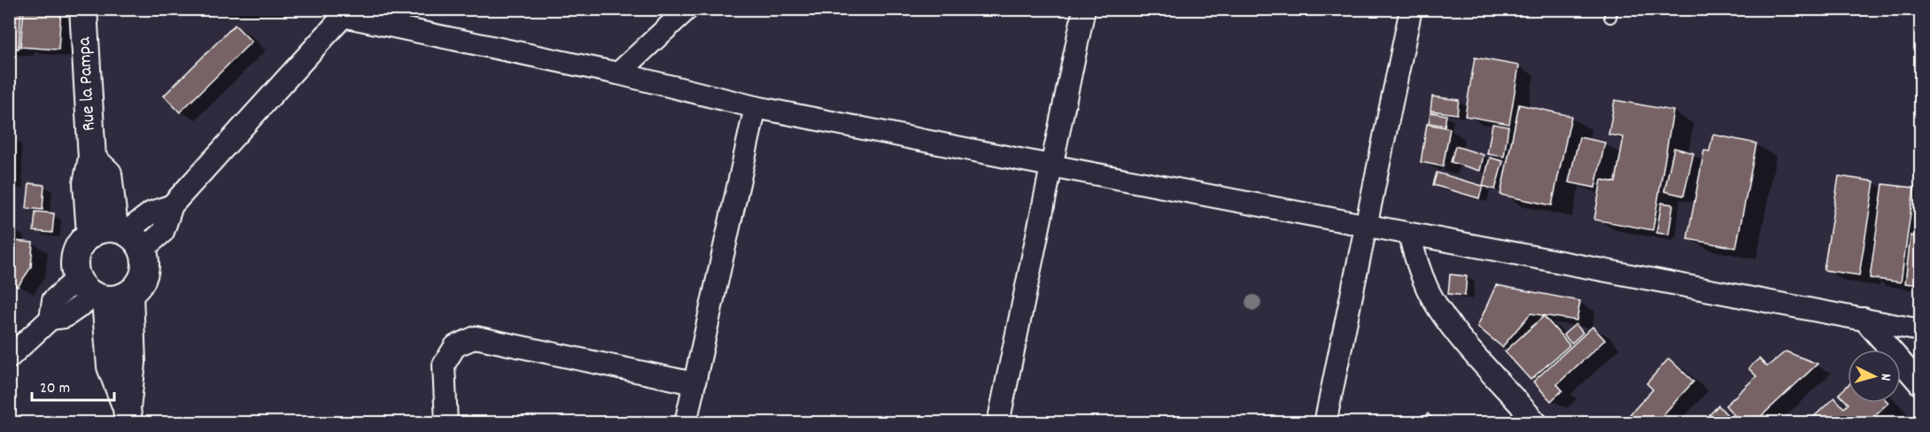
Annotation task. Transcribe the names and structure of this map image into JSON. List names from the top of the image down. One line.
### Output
{"streets":{"street":["Rue la Pampa"]},"scale_bar":"20 m","north":"right"}
